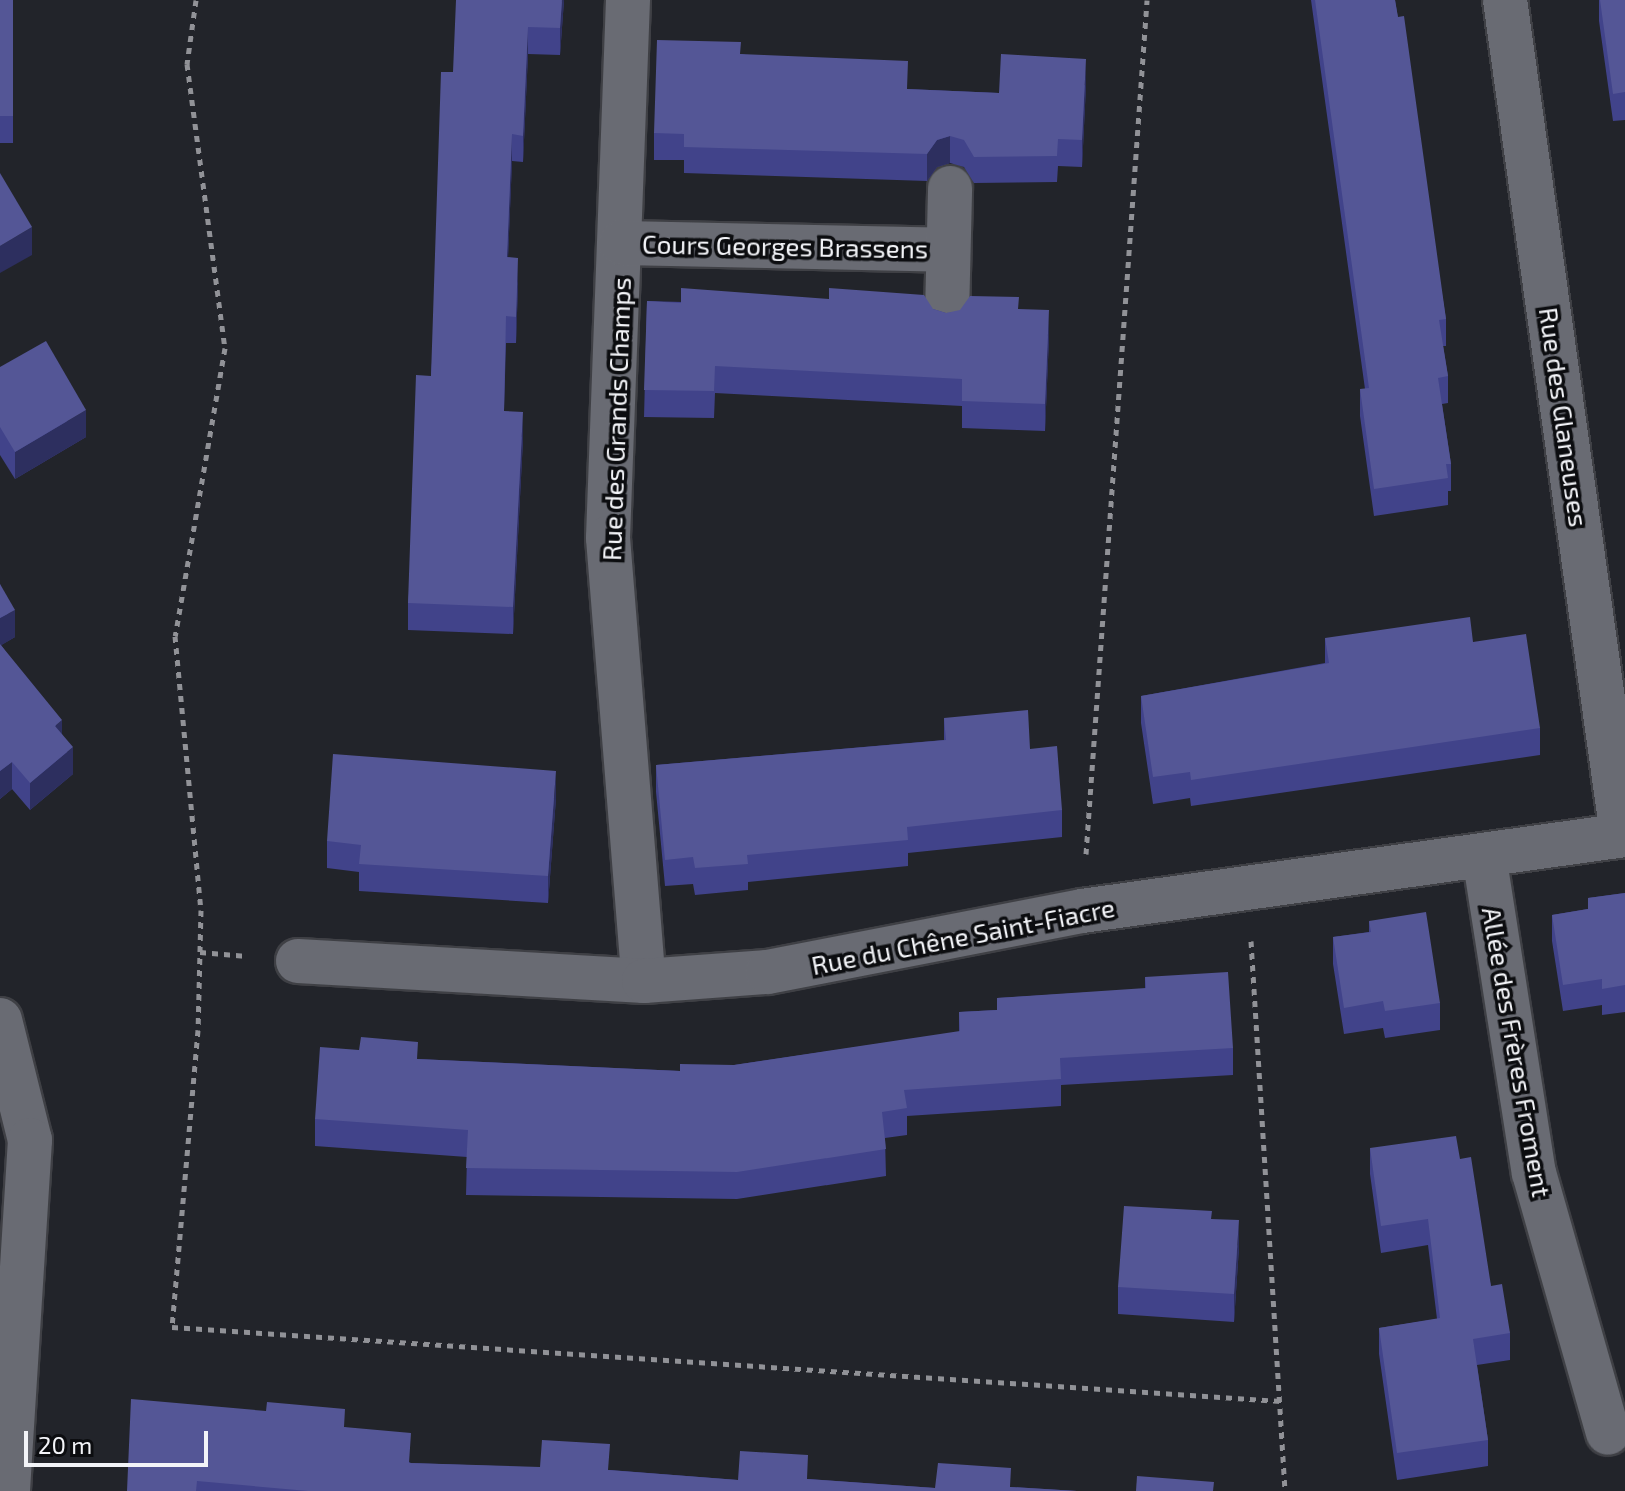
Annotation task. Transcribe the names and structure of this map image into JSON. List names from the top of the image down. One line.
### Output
{"streets":{"street":["Cours Georges Brassens","Rue des Glaneuses","Rue des Grands Champs","Rue du Chêne Saint-Fiacre","Allée des Frères Froment"]},"crossings":[["Cours Georges Brassens","Rue des Grands Champs"],["Rue des Glaneuses","Rue du Chêne Saint-Fiacre"],["Rue des Grands Champs","Rue du Chêne Saint-Fiacre"],["Rue du Chêne Saint-Fiacre","Allée des Frères Froment"]],"scale_bar":"20 m"}
